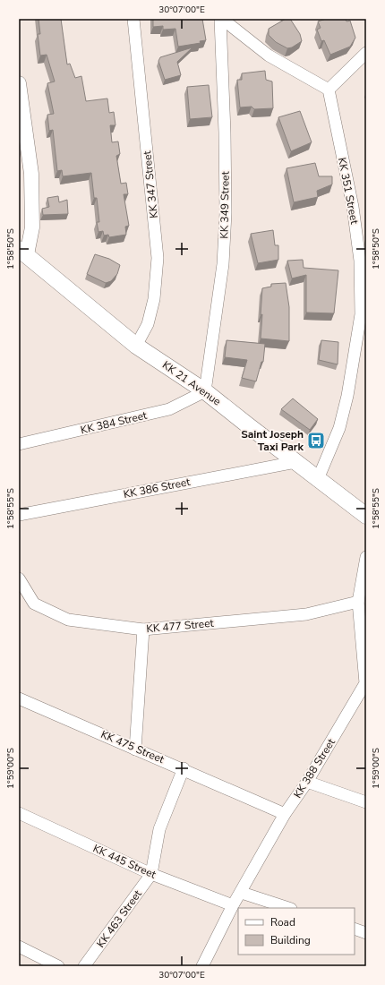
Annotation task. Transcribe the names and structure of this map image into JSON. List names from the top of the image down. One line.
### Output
{"streets":{"main road":["KK 21 Avenue"],"street":["KK 347 Street","KK 351 Street","KK 349 Street","KK 384 Street","KK 386 Street","KK 477 Street","KK 475 Street","KK 388 Street","KK 445 Street","KK 463 Street"]},"crossings":[["KK 347 Street","KK 21 Avenue"],["KK 351 Street","KK 21 Avenue"],["KK 349 Street","KK 21 Avenue"],["KK 349 Street","KK 384 Street"],["KK 21 Avenue","KK 384 Street"],["KK 21 Avenue","KK 386 Street"],["KK 477 Street","KK 388 Street"],["KK 475 Street","KK 388 Street"],["KK 475 Street","KK 463 Street"],["KK 388 Street","KK 445 Street"],["KK 445 Street","KK 463 Street"]],"places":{"bus stop":["Saint Joseph Taxi Park"]},"legend":["Road","Building"],"coordinates":["30°07'00\"E","1°58'50\"S","1°58'55\"S","1°59'00\"S"]}
